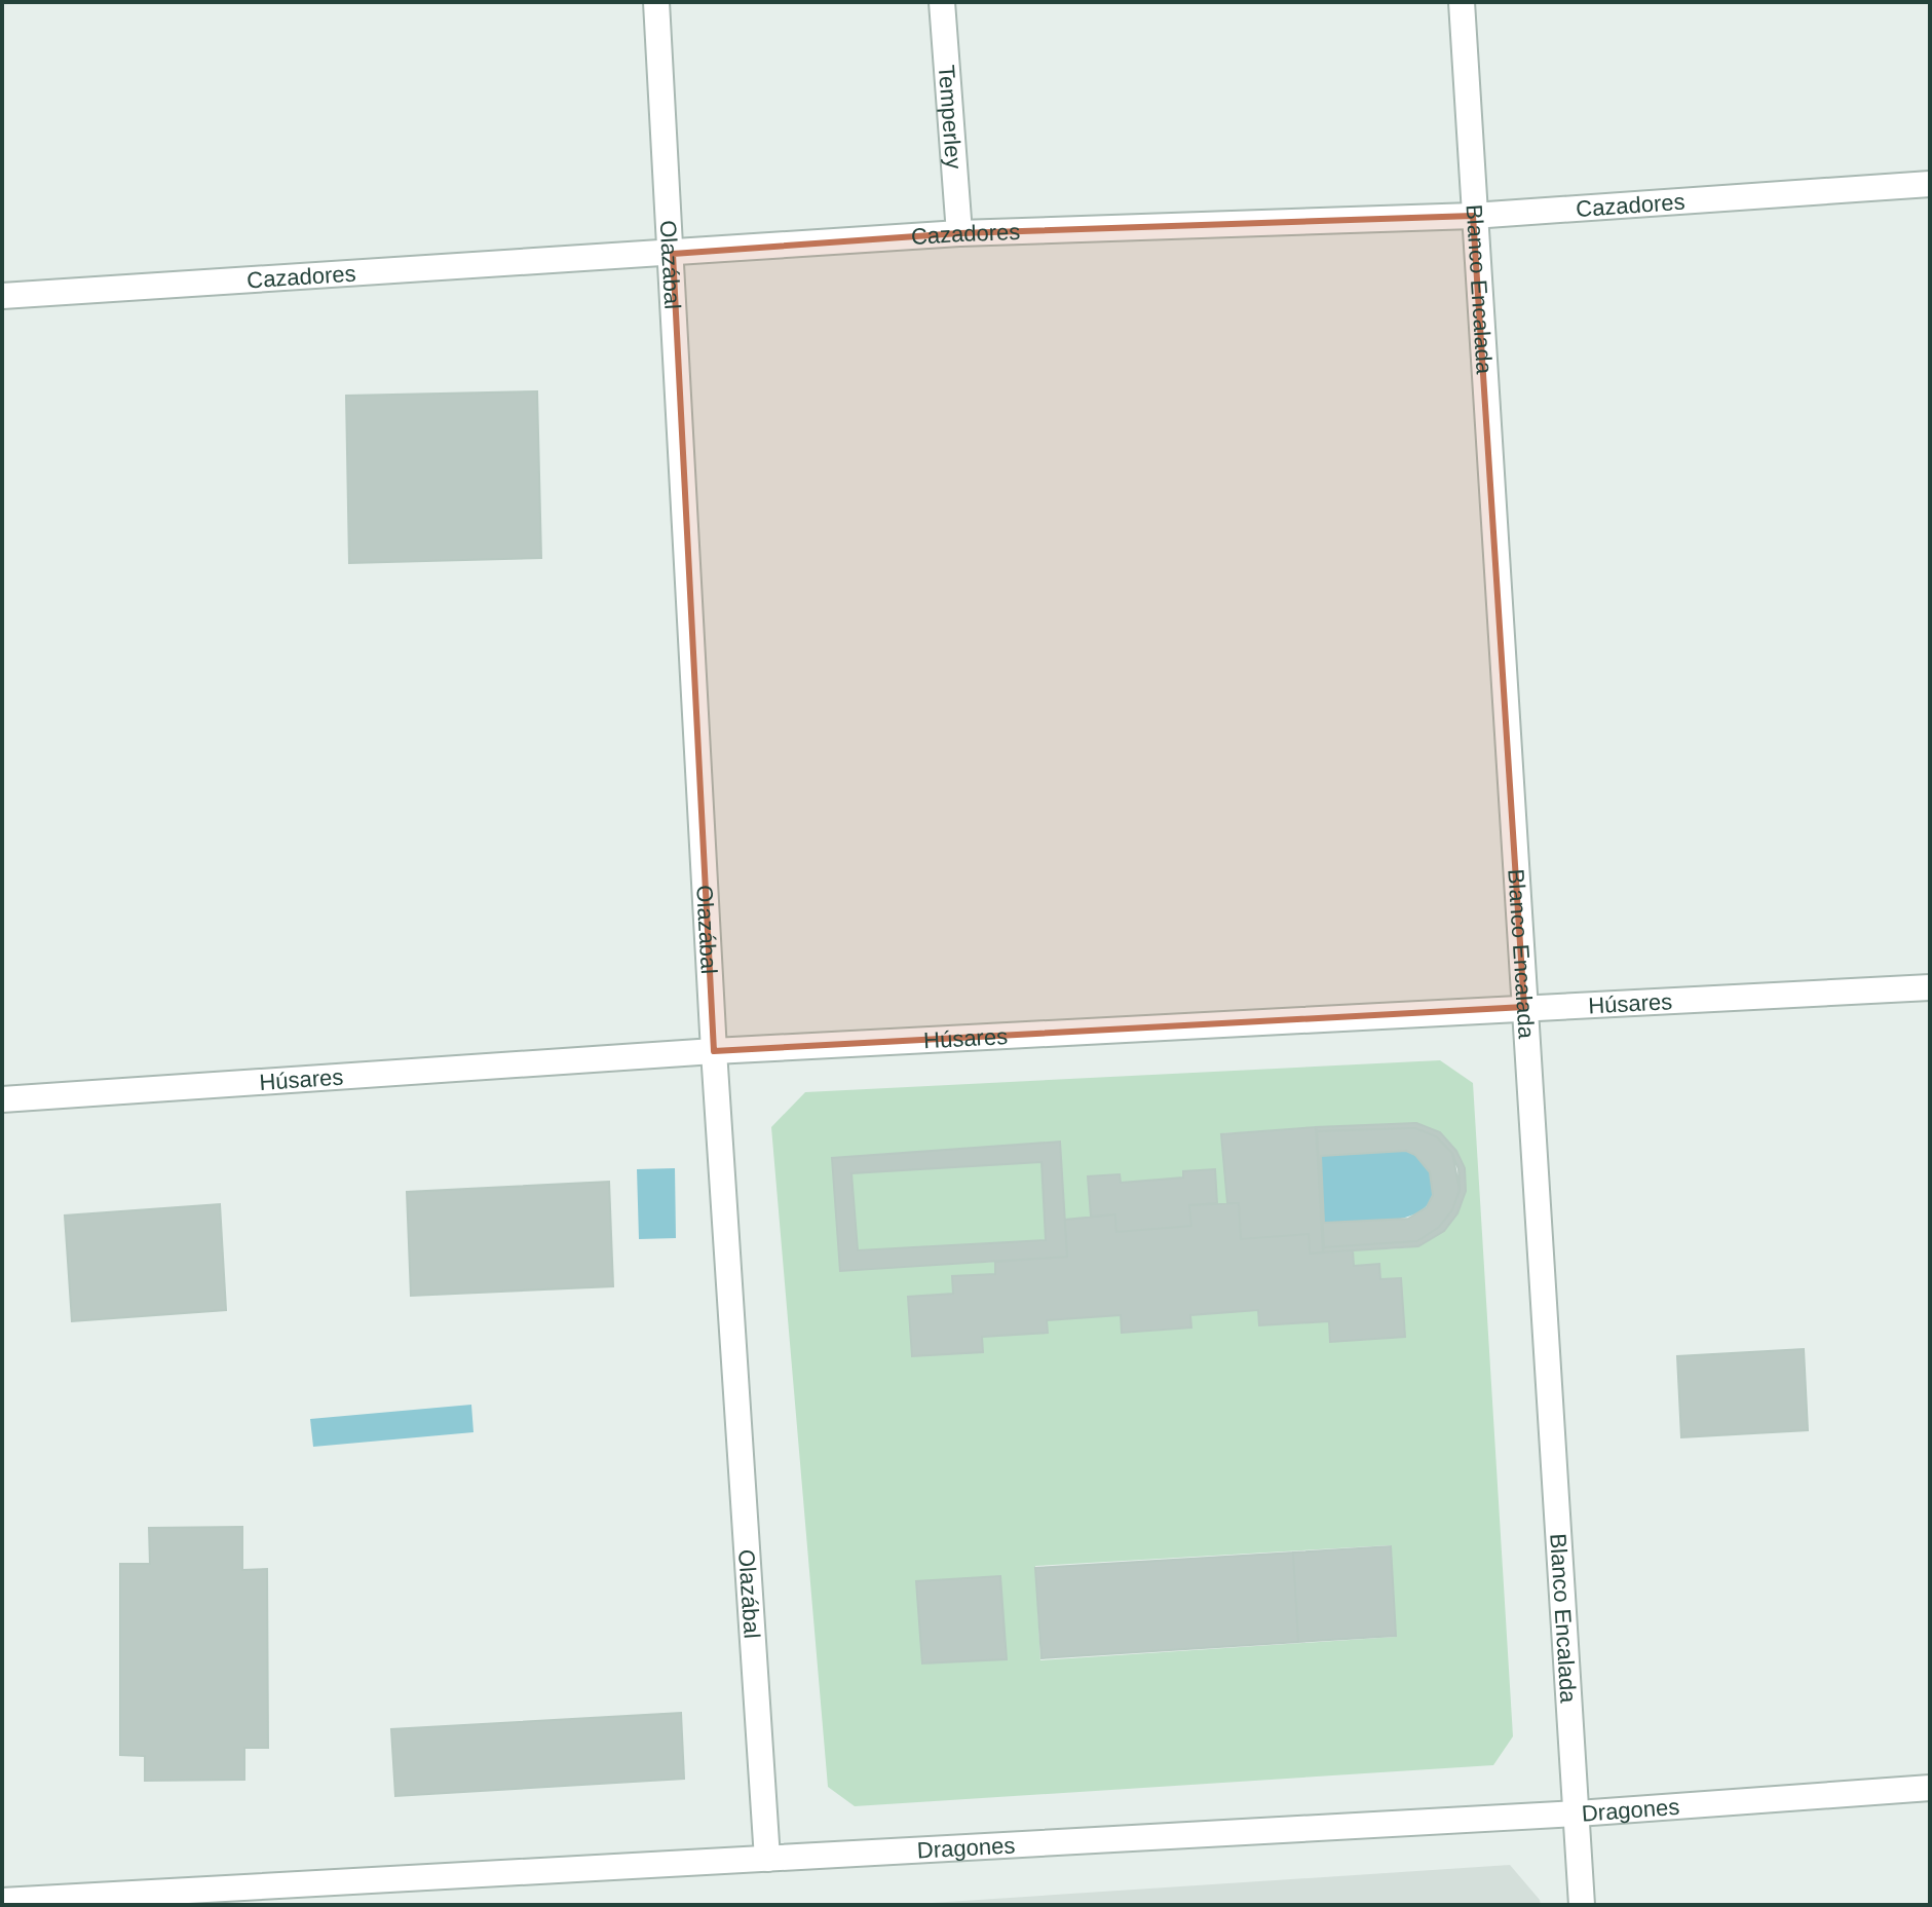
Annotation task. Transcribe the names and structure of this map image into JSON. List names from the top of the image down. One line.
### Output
{"streets":{"street":["Temperley","Cazadores","Olazábal","Blanco Encalada","Húsares","Dragones"]},"crossings":[["Temperley","Cazadores"],["Cazadores","Olazábal"],["Cazadores","Blanco Encalada"],["Olazábal","Húsares"],["Olazábal","Dragones"],["Blanco Encalada","Húsares"],["Blanco Encalada","Dragones"]]}
